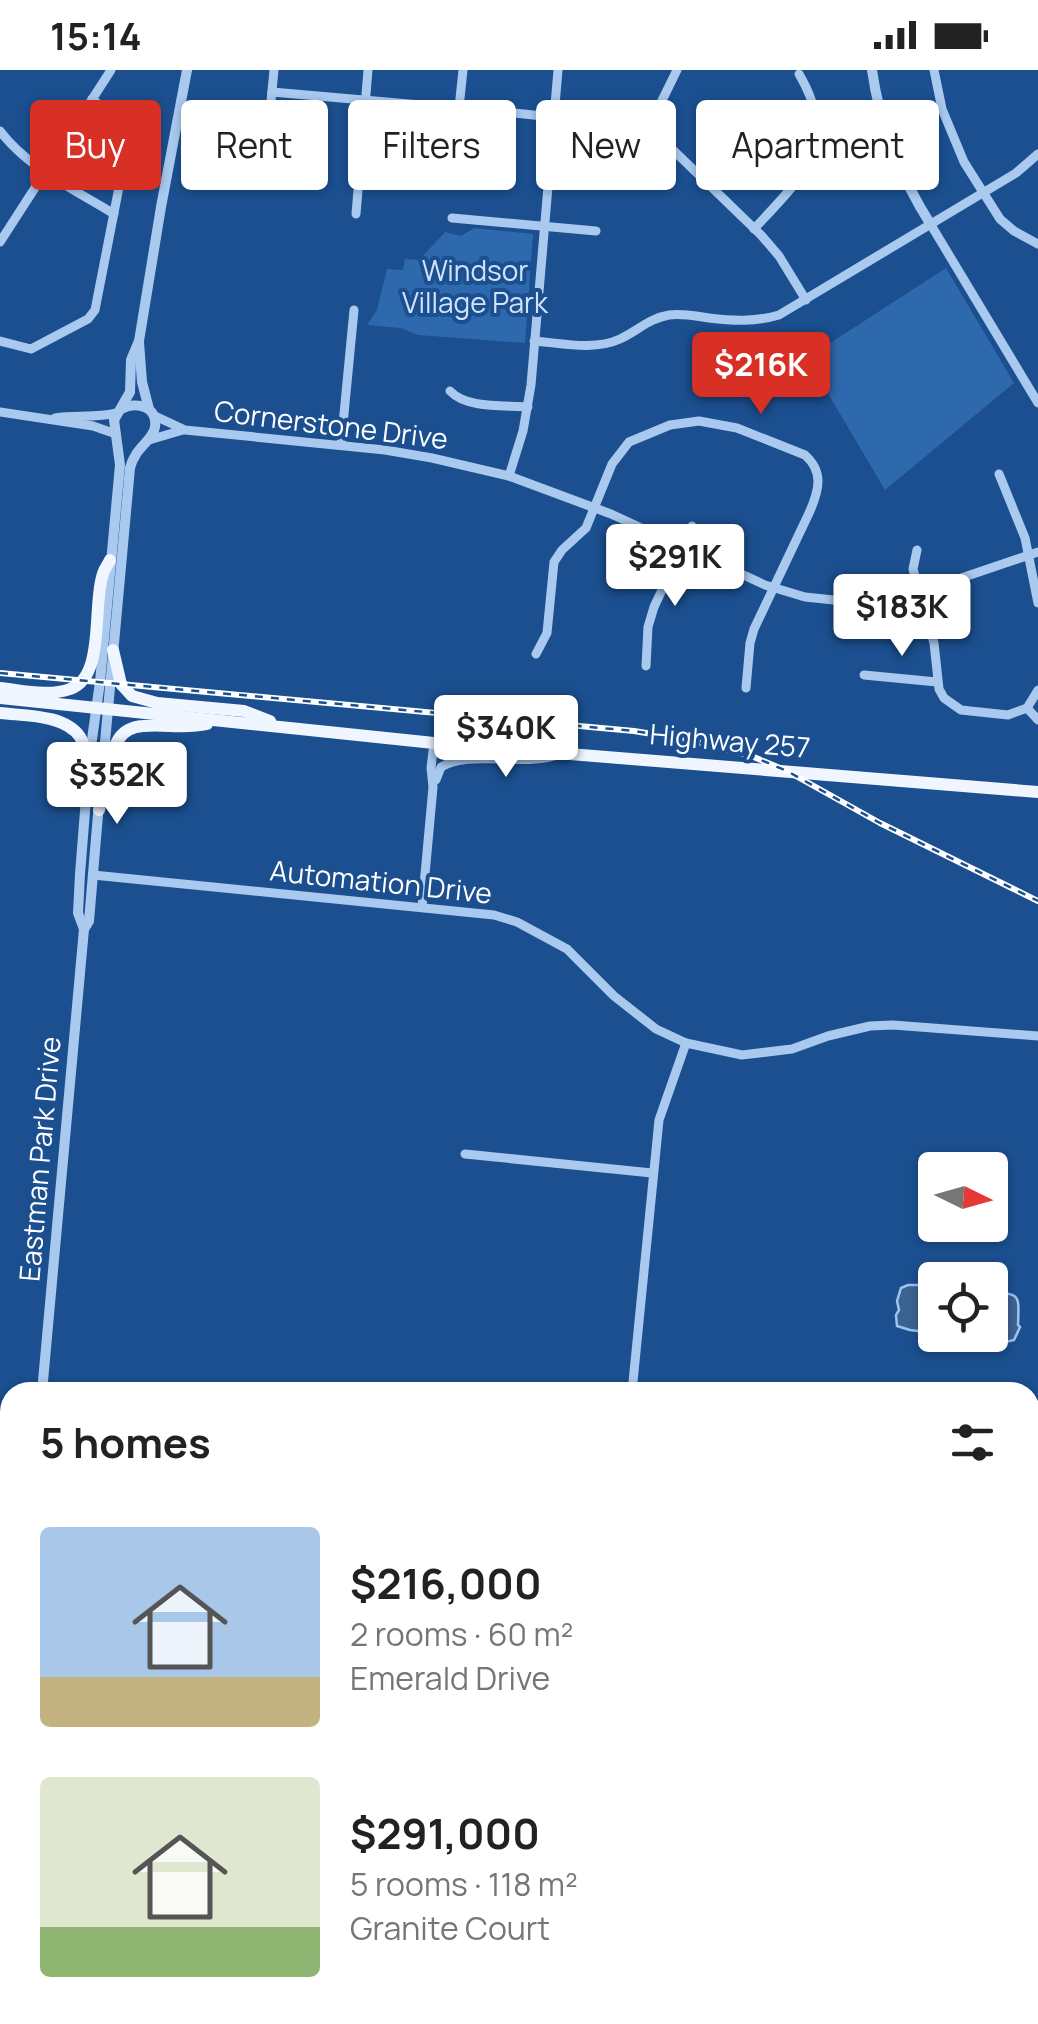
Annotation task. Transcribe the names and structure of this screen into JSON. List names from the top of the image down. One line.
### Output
{"streets":{"main road":["Highway 257"],"street":["Cornerstone Drive","Automation Drive","Eastman Park Drive"]},"crossings":[["Cornerstone Drive","Eastman Park Drive"],["Highway 257","Eastman Park Drive"],["Automation Drive","Eastman Park Drive"]],"parks":["Windsor Village Park"],"north":"right","page":{"status":"15:14","chip":["Buy","Rent","Filters","New","Apartment"],"price":["$216K","$291K","$183K","$340K","$352K"],"heading":"5 homes","list":[{"name":"$216,000","note":"2 rooms · 60 m² · Emerald Drive"},{"name":"$291,000","note":"5 rooms · 118 m² · Granite Court"}]}}
